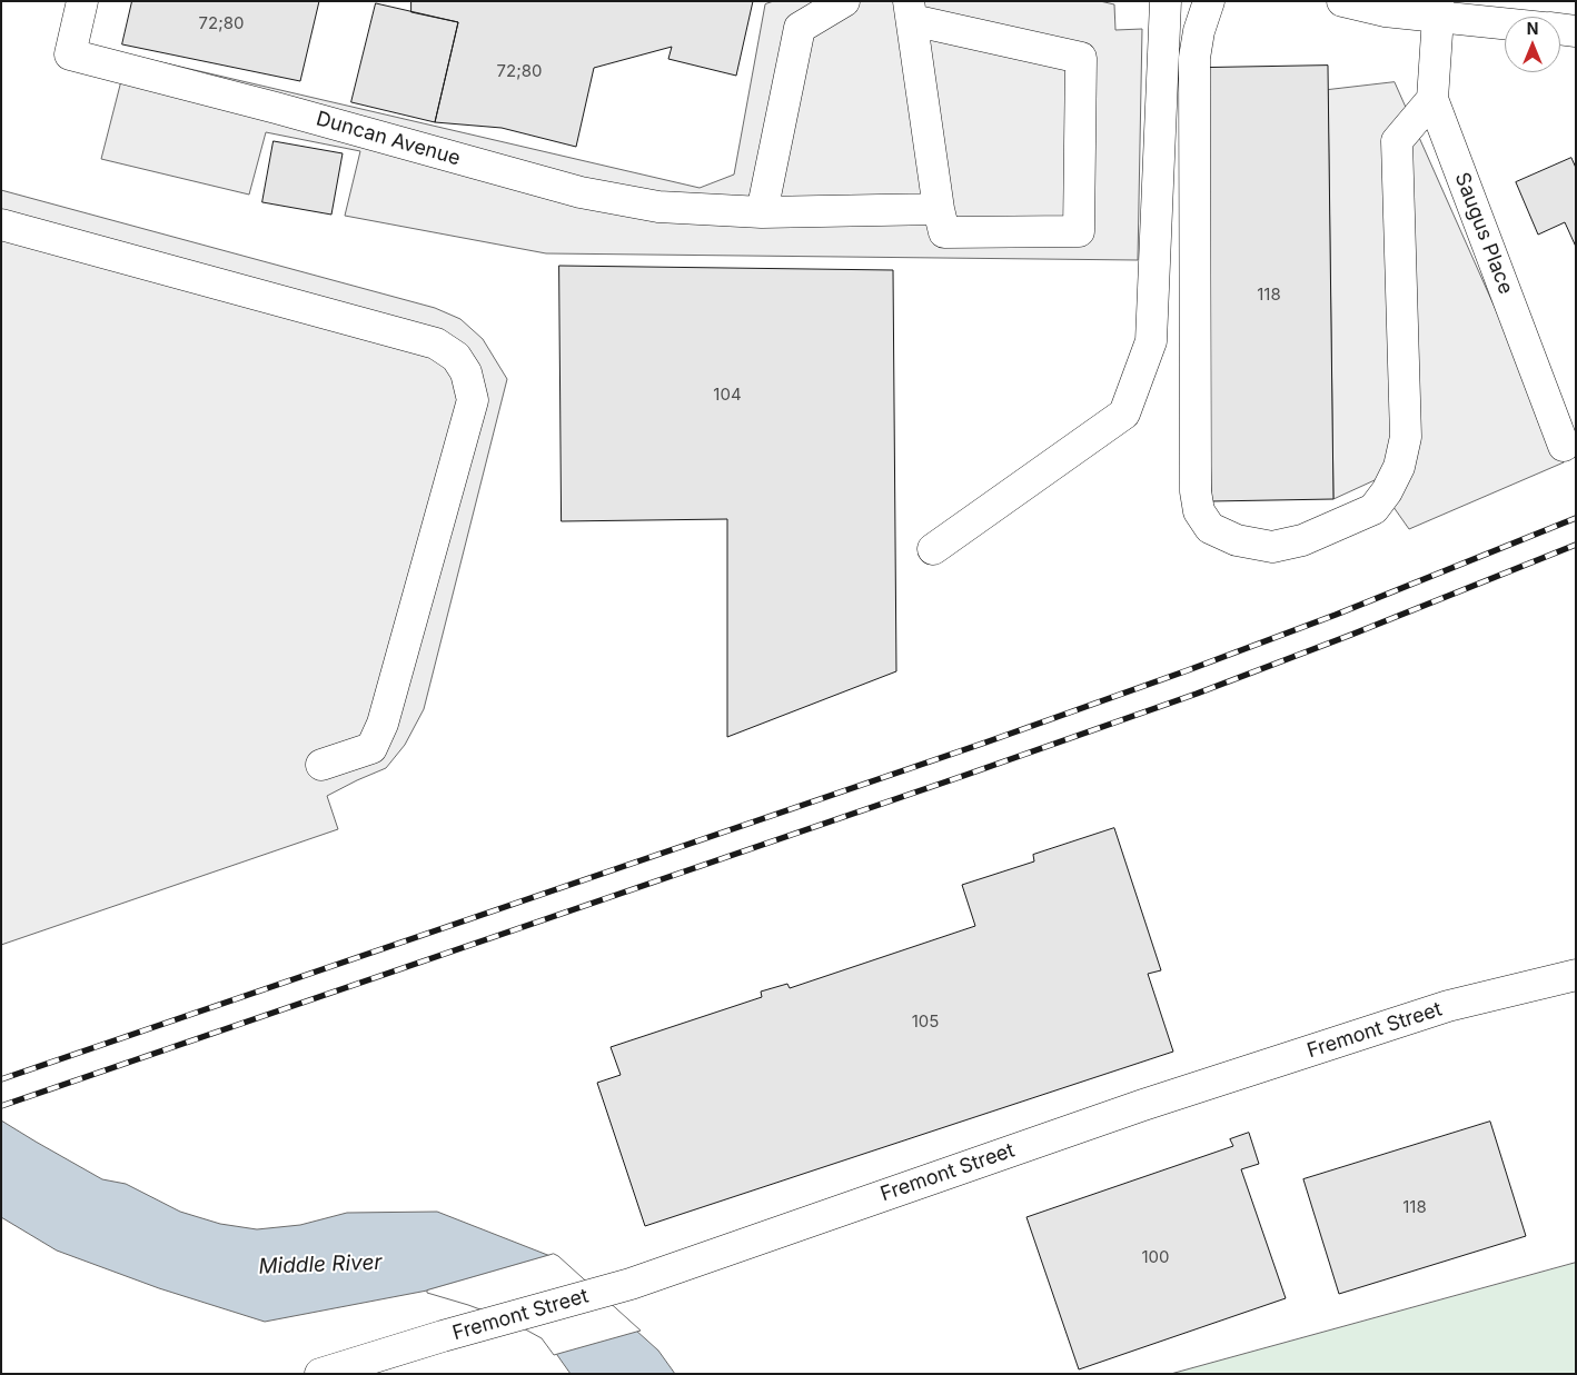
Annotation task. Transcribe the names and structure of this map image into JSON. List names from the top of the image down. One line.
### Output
{"streets":{"street":["Duncan Avenue","Saugus Place","Fremont Street"]},"water":["Middle River"],"house_numbers":["72;80","72;80","118","104","105","118","100"],"north":"top"}
